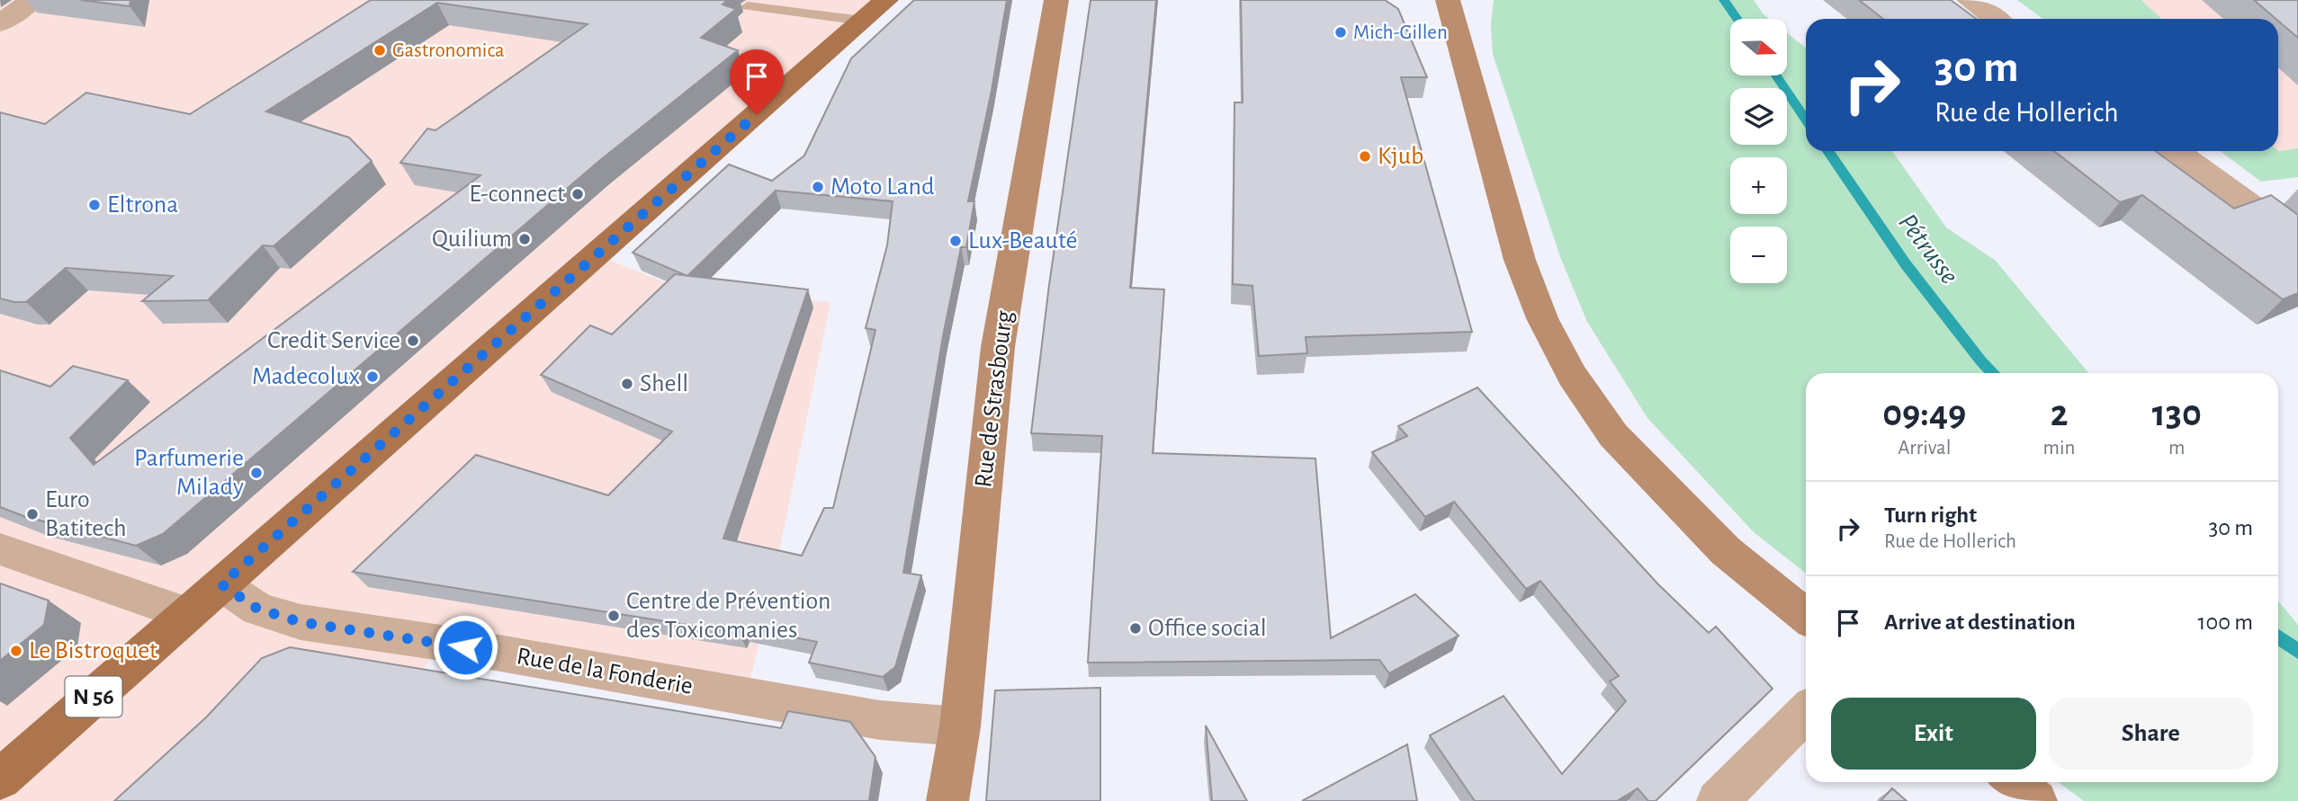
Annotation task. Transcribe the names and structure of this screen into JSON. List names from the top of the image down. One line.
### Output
{"streets":{"main road":["Rue de Strasbourg","N 56"],"street":["Rue de la Fonderie"]},"crossings":[["Rue de Strasbourg","Rue de la Fonderie"],["Rue de la Fonderie","N 56"]],"water":["Pétrusse"],"places":["Mich-Gillen","Gastronomica","Kjub","Moto Land","E-connect","Eltrona","Quilium","Lux-Beauté","Credit Service","Madecolux","Shell","Parfumerie Milady","Euro Batitech","Centre de Prévention des Toxicomanies","Office social","Le Bistroquet"],"north":"right","page":{"map_buttons":["+","−"],"turn":["30 m","Rue de Hollerich"],"eta":["09:49","Arrival","2","min","130","m"],"list":[{"name":"Turn right","note":"Rue de Hollerich","value":"30 m"},{"name":"Arrive at destination","value":"100 m"}],"buttons":["Exit","Share"]}}
